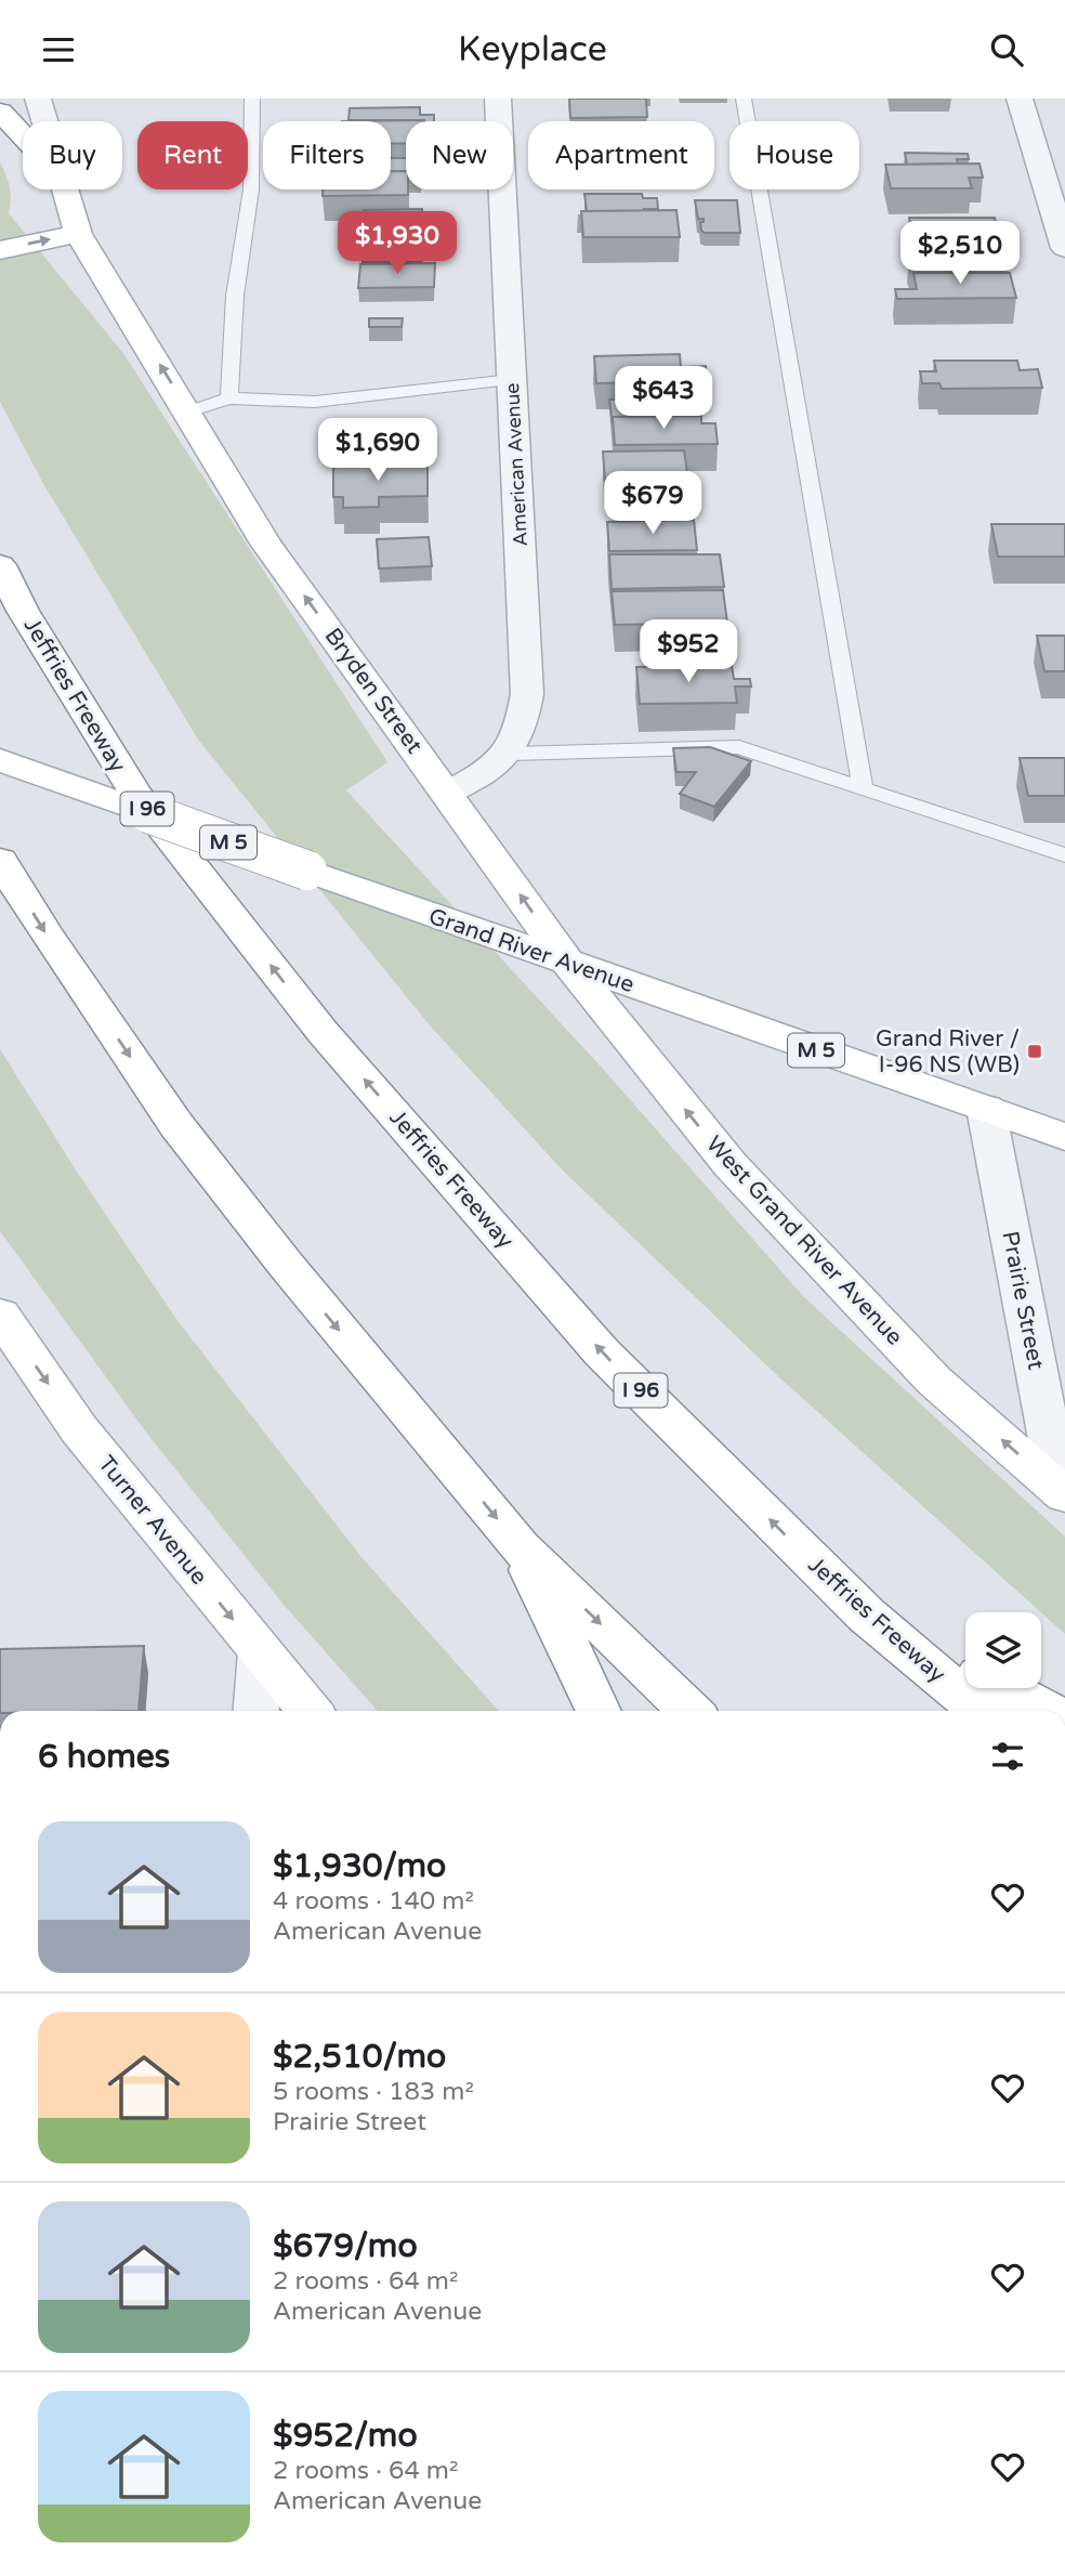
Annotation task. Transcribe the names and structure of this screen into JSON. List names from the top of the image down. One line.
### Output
{"streets":{"main road":["Bryden Street","Jeffries Freeway","I 96","M 5","Grand River Avenue","West Grand River Avenue","Turner Avenue"],"street":["American Avenue","Prairie Street"]},"crossings":[["Bryden Street","Grand River Avenue"],["Bryden Street","West Grand River Avenue"],["Grand River Avenue","West Grand River Avenue"],["Grand River Avenue","Prairie Street"],["West Grand River Avenue","Prairie Street"]],"one_way":["Bryden Street","West Grand River Avenue"],"places":{"transit":["Grand River / I-96 NS (WB)"]},"page":{"header":"Keyplace","chip":["Buy","Rent","Filters","New","Apartment","House"],"price":["$1,930","$2,510","$643","$1,690","$679","$952"],"heading":"6 homes","list":[{"name":"$1,930/mo","note":"4 rooms · 140 m² · American Avenue"},{"name":"$2,510/mo","note":"5 rooms · 183 m² · Prairie Street"},{"name":"$679/mo","note":"2 rooms · 64 m² · American Avenue"},{"name":"$952/mo","note":"2 rooms · 64 m² · American Avenue"}]}}
